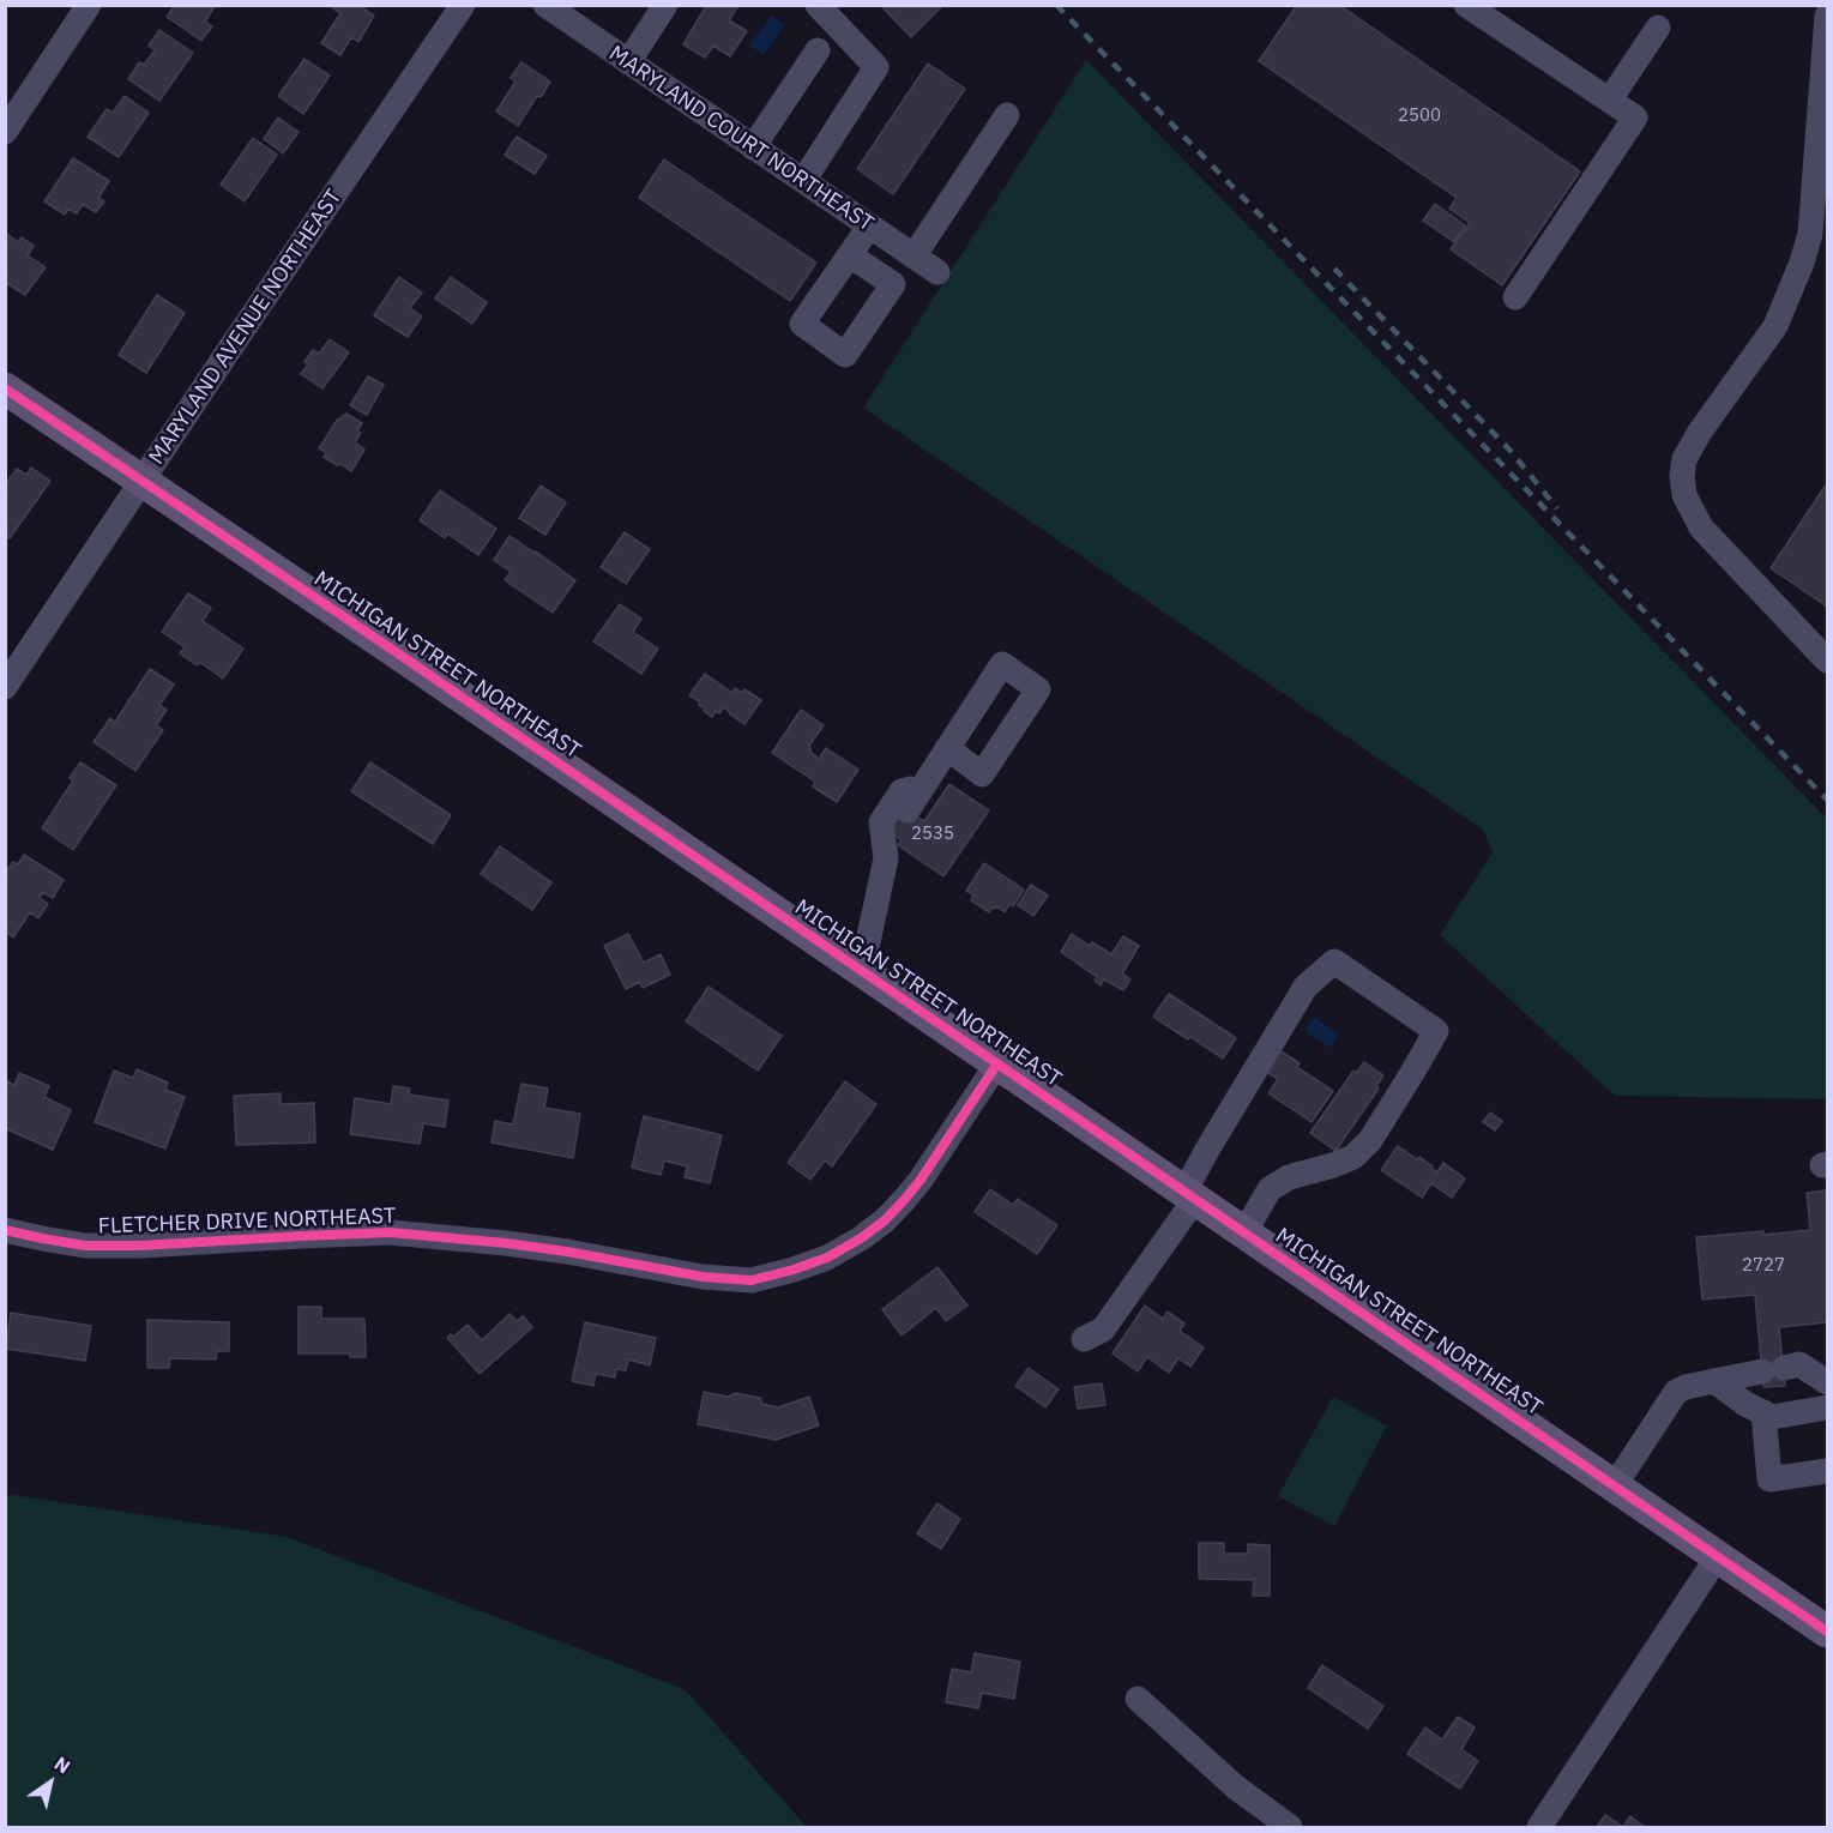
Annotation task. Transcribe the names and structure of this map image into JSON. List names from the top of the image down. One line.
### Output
{"streets":{"main road":["MICHIGAN STREET NORTHEAST"],"street":["MARYLAND COURT NORTHEAST","MARYLAND AVENUE NORTHEAST","FLETCHER DRIVE NORTHEAST"]},"crossings":[["MARYLAND AVENUE NORTHEAST","MICHIGAN STREET NORTHEAST"],["MICHIGAN STREET NORTHEAST","FLETCHER DRIVE NORTHEAST"]],"house_numbers":["2500","2535","2727"],"north":"top right"}
